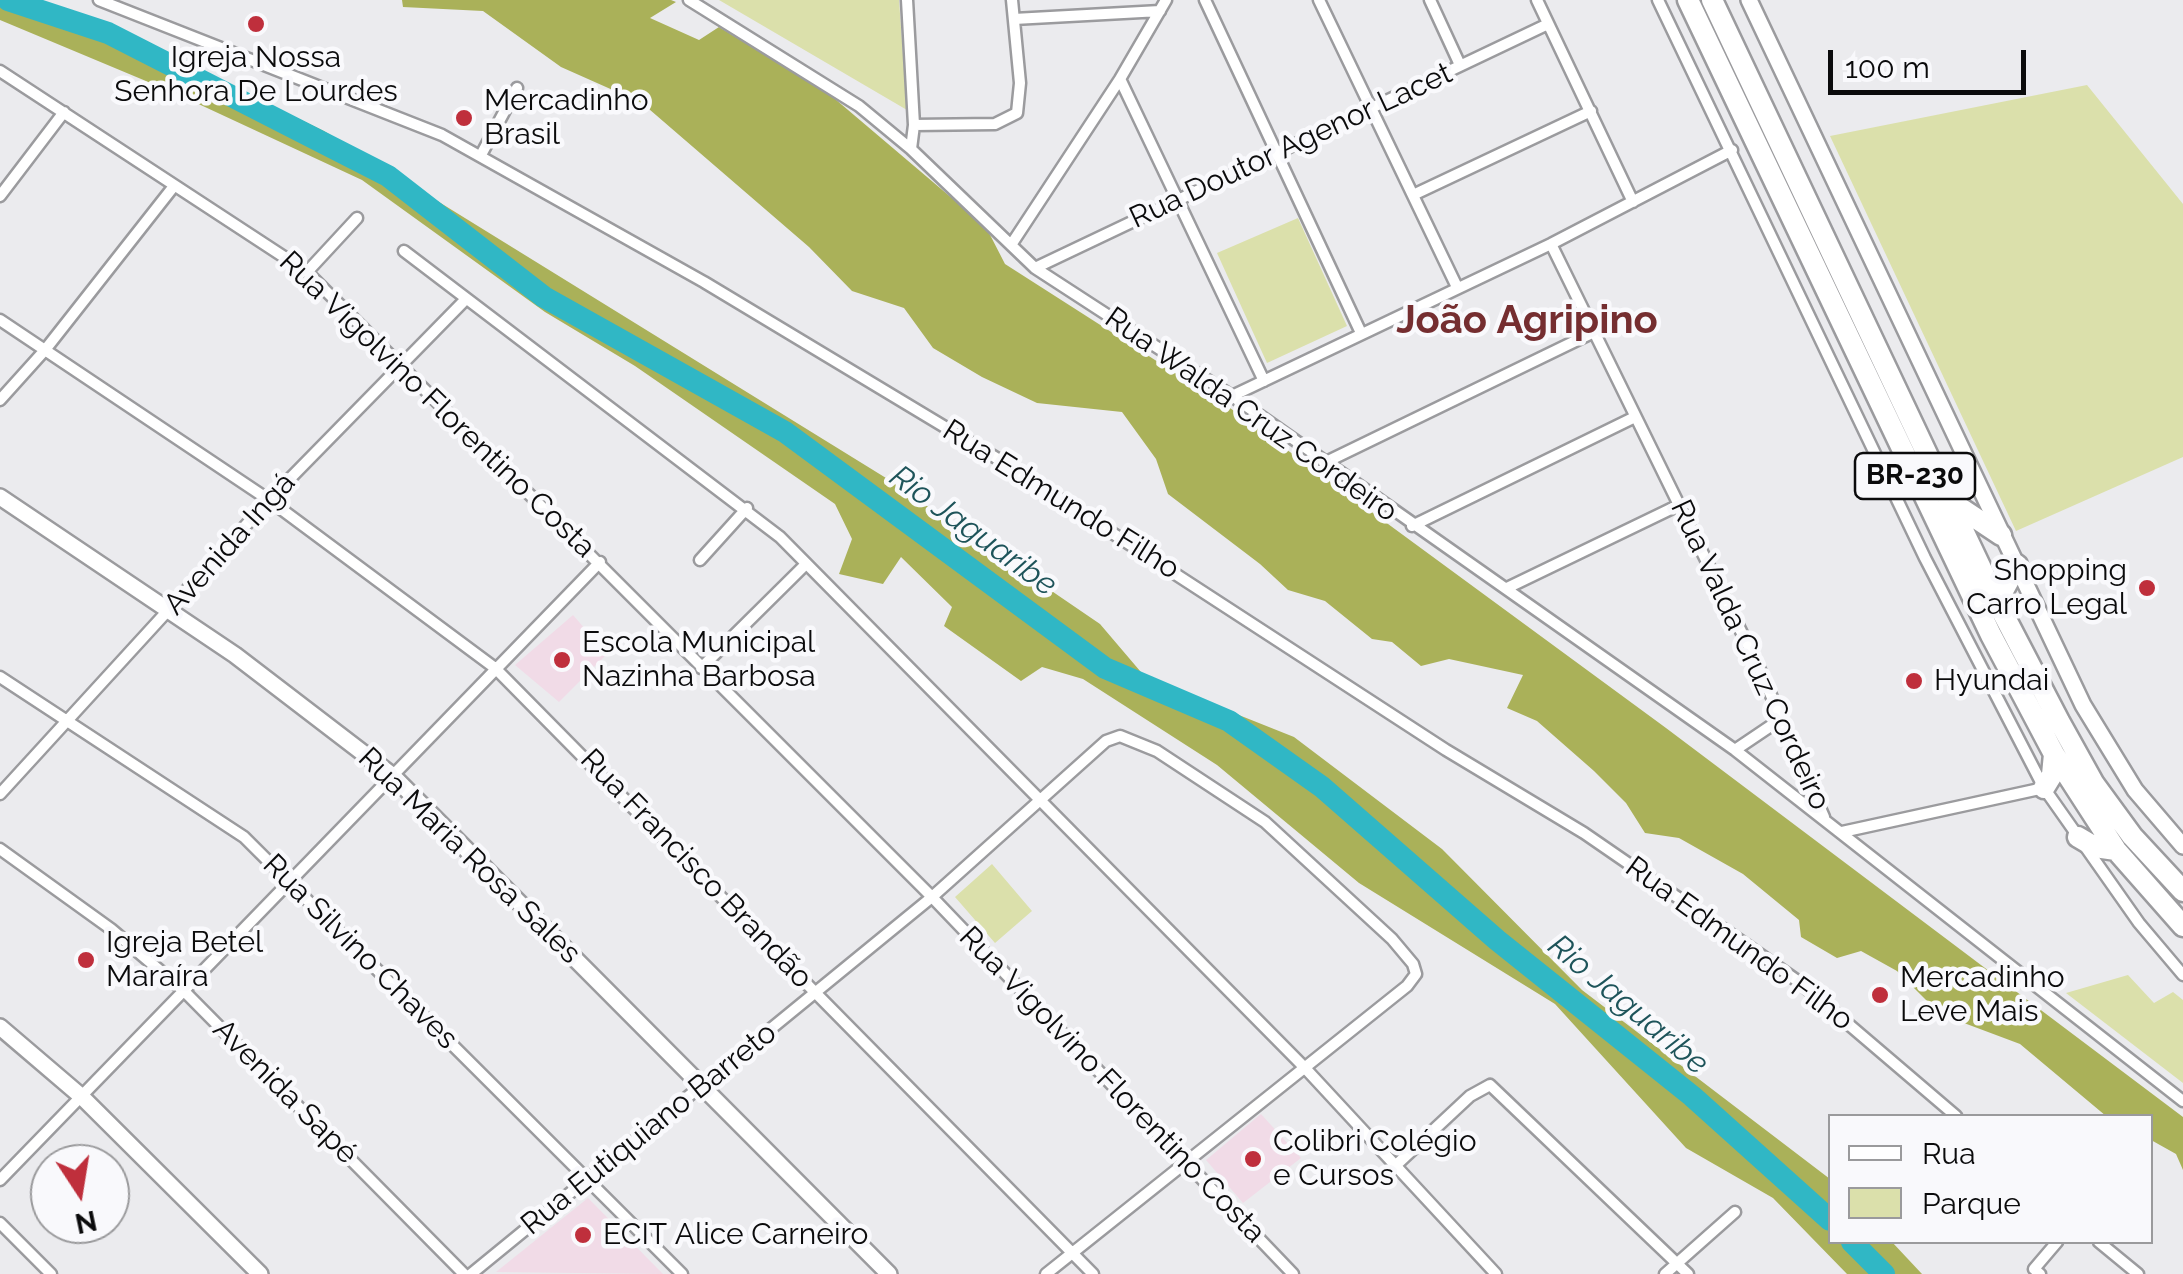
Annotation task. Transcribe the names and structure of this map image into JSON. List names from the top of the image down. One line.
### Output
{"streets":{"highway":["BR-230"],"main road":["Rua Maria Rosa Sales"],"street":["Rua Doutor Agenor Lacet","Rua Vigolvino Florentino Costa","Rua Walda Cruz Cordeiro","Rua Edmundo Filho","Avenida Ingá","Rua Valda Cruz Cordeiro","Rua Francisco Brandão","Rua Silvino Chaves","Avenida Sapé","Rua Eutiquiano Barreto"]},"crossings":[["Rua Doutor Agenor Lacet","Rua Walda Cruz Cordeiro"],["Rua Vigolvino Florentino Costa","Avenida Ingá"],["Rua Vigolvino Florentino Costa","Rua Eutiquiano Barreto"],["Rua Walda Cruz Cordeiro","Rua Valda Cruz Cordeiro"],["Avenida Ingá","Rua Maria Rosa Sales"],["Avenida Ingá","Rua Francisco Brandão"],["Avenida Ingá","Rua Silvino Chaves"],["Rua Maria Rosa Sales","Rua Eutiquiano Barreto"],["Rua Francisco Brandão","Rua Eutiquiano Barreto"],["Rua Silvino Chaves","Rua Eutiquiano Barreto"],["Avenida Sapé","Rua Eutiquiano Barreto"]],"districts":["João Agripino"],"water":["Rio Jaguaribe"],"places":["Igreja Nossa Senhora De Lourdes","Mercadinho Brasil","Shopping Carro Legal","Escola Municipal Nazinha Barbosa","Hyundai","Igreja Betel Maraíra","Mercadinho Leve Mais","Colibri Colégio e Cursos","ECIT Alice Carneiro"],"legend":["Rua","Parque"],"scale_bar":"100 m","north":"bottom"}
